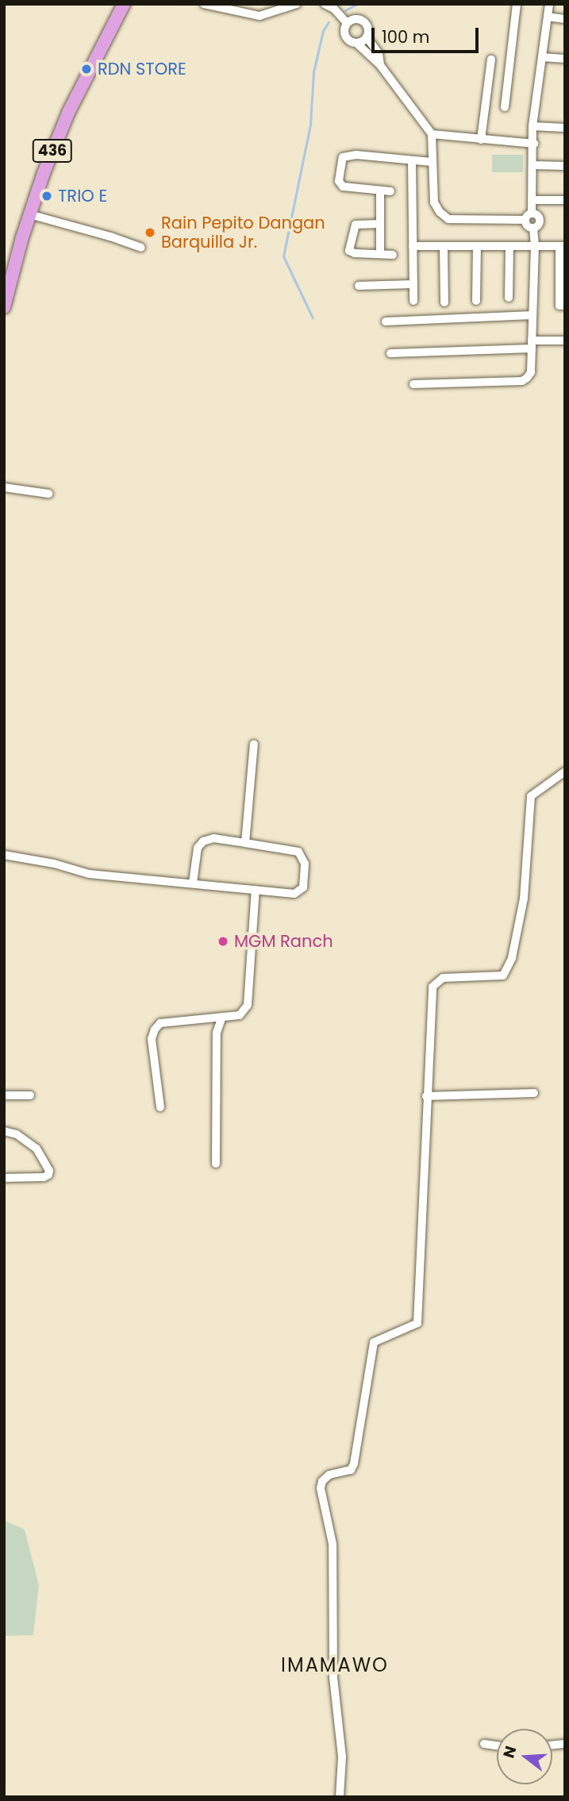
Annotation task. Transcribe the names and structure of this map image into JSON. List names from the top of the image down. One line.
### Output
{"streets":{"main road":["436"]},"districts":["IMAMAWO"],"places":["RDN STORE","TRIO E","Rain Pepito Dangan Barquilla Jr.","MGM Ranch"],"scale_bar":"100 m","north":"left"}
